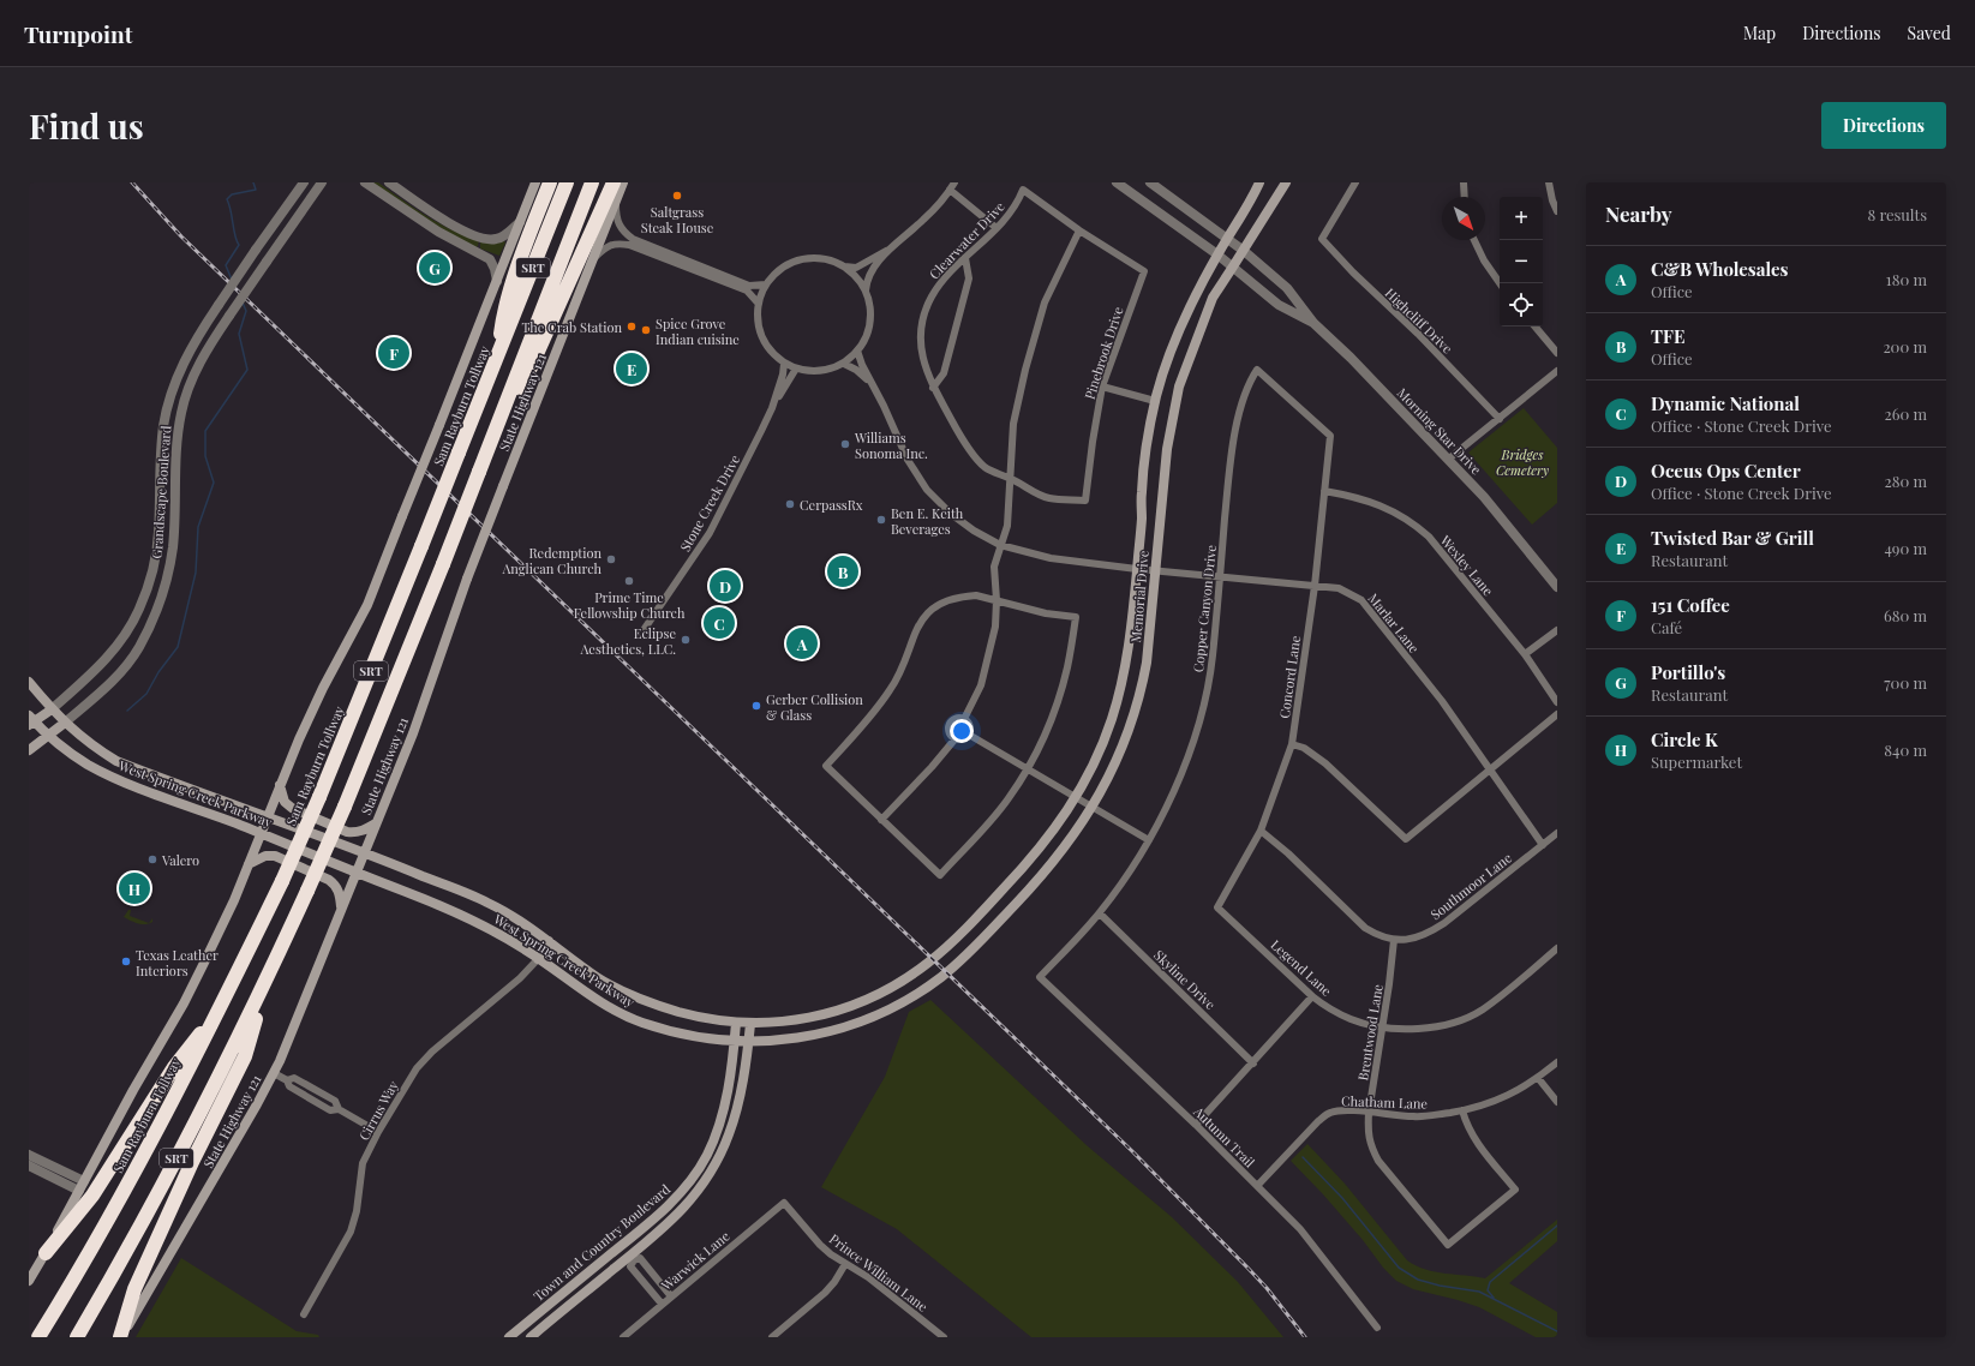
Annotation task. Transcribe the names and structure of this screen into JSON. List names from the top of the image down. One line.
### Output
{"streets":{"highway":["SRT","Sam Rayburn Tollway"],"main road":["State Highway 121","Memorial Drive","West Spring Creek Parkway","Town and Country Boulevard"],"street":["Clearwater Drive","Highcliff Drive","Pinebrook Drive","Morning Star Drive","Grandscape Boulevard","Stone Creek Drive","Wexley Lane","Copper Canyon Drive","Marlar Lane","Concord Lane","Southmoor Lane","Legend Lane","Skyline Drive","Brentwood Lane","Chatham Lane","Cirrus Way","Autumn Trail","Warwick Lane","Prince William Lane"]},"crossings":[["Clearwater Drive","Pinebrook Drive"],["State Highway 121","West Spring Creek Parkway"],["Morning Star Drive","Memorial Drive"],["Grandscape Boulevard","West Spring Creek Parkway"],["Wexley Lane","Concord Lane"],["Memorial Drive","Marlar Lane"],["Memorial Drive","West Spring Creek Parkway"],["Copper Canyon Drive","Marlar Lane"],["Copper Canyon Drive","Concord Lane"],["Copper Canyon Drive","Skyline Drive"],["Copper Canyon Drive","Autumn Trail"],["Marlar Lane","Concord Lane"],["Marlar Lane","Southmoor Lane"],["Concord Lane","Southmoor Lane"],["Concord Lane","Legend Lane"],["West Spring Creek Parkway","Cirrus Way"],["West Spring Creek Parkway","Town and Country Boulevard"],["Southmoor Lane","Brentwood Lane"],["Legend Lane","Brentwood Lane"],["Brentwood Lane","Chatham Lane"],["Chatham Lane","Autumn Trail"],["Warwick Lane","Prince William Lane"]],"parks":["Bridges Cemetery"],"places":["Saltgrass Steak House","The Crab Station","Spice Grove Indian cuisine","Williams Sonoma Inc.","CerpassRx","Ben E. Keith Beverages","Redemption Anglican Church","Prime Time Fellowship Church","Eclipse Aesthetics, LLC.","Gerber Collision & Glass","Valero","Texas Leather Interiors"],"north":"bottom right","page":{"header":"Turnpoint","nav":["Map","Directions","Saved"],"buttons":"Directions","title":"Find us","heading":["Nearby","8 results"],"map_buttons":["+","−"],"list":[{"mark":"A","name":"C&B Wholesales","note":"Office","value":"180 m"},{"mark":"B","name":"TFE","note":"Office","value":"200 m"},{"mark":"C","name":"Dynamic National","note":"Office · Stone Creek Drive","value":"260 m"},{"mark":"D","name":"Oceus Ops Center","note":"Office · Stone Creek Drive","value":"280 m"},{"mark":"E","name":"Twisted Bar & Grill","note":"Restaurant","value":"490 m"},{"mark":"F","name":"151 Coffee","note":"Café","value":"680 m"},{"mark":"G","name":"Portillo's","note":"Restaurant","value":"700 m"},{"mark":"H","name":"Circle K","note":"Supermarket","value":"840 m"}],"pins":["G","F","E","B","D","C","A","H"]}}
